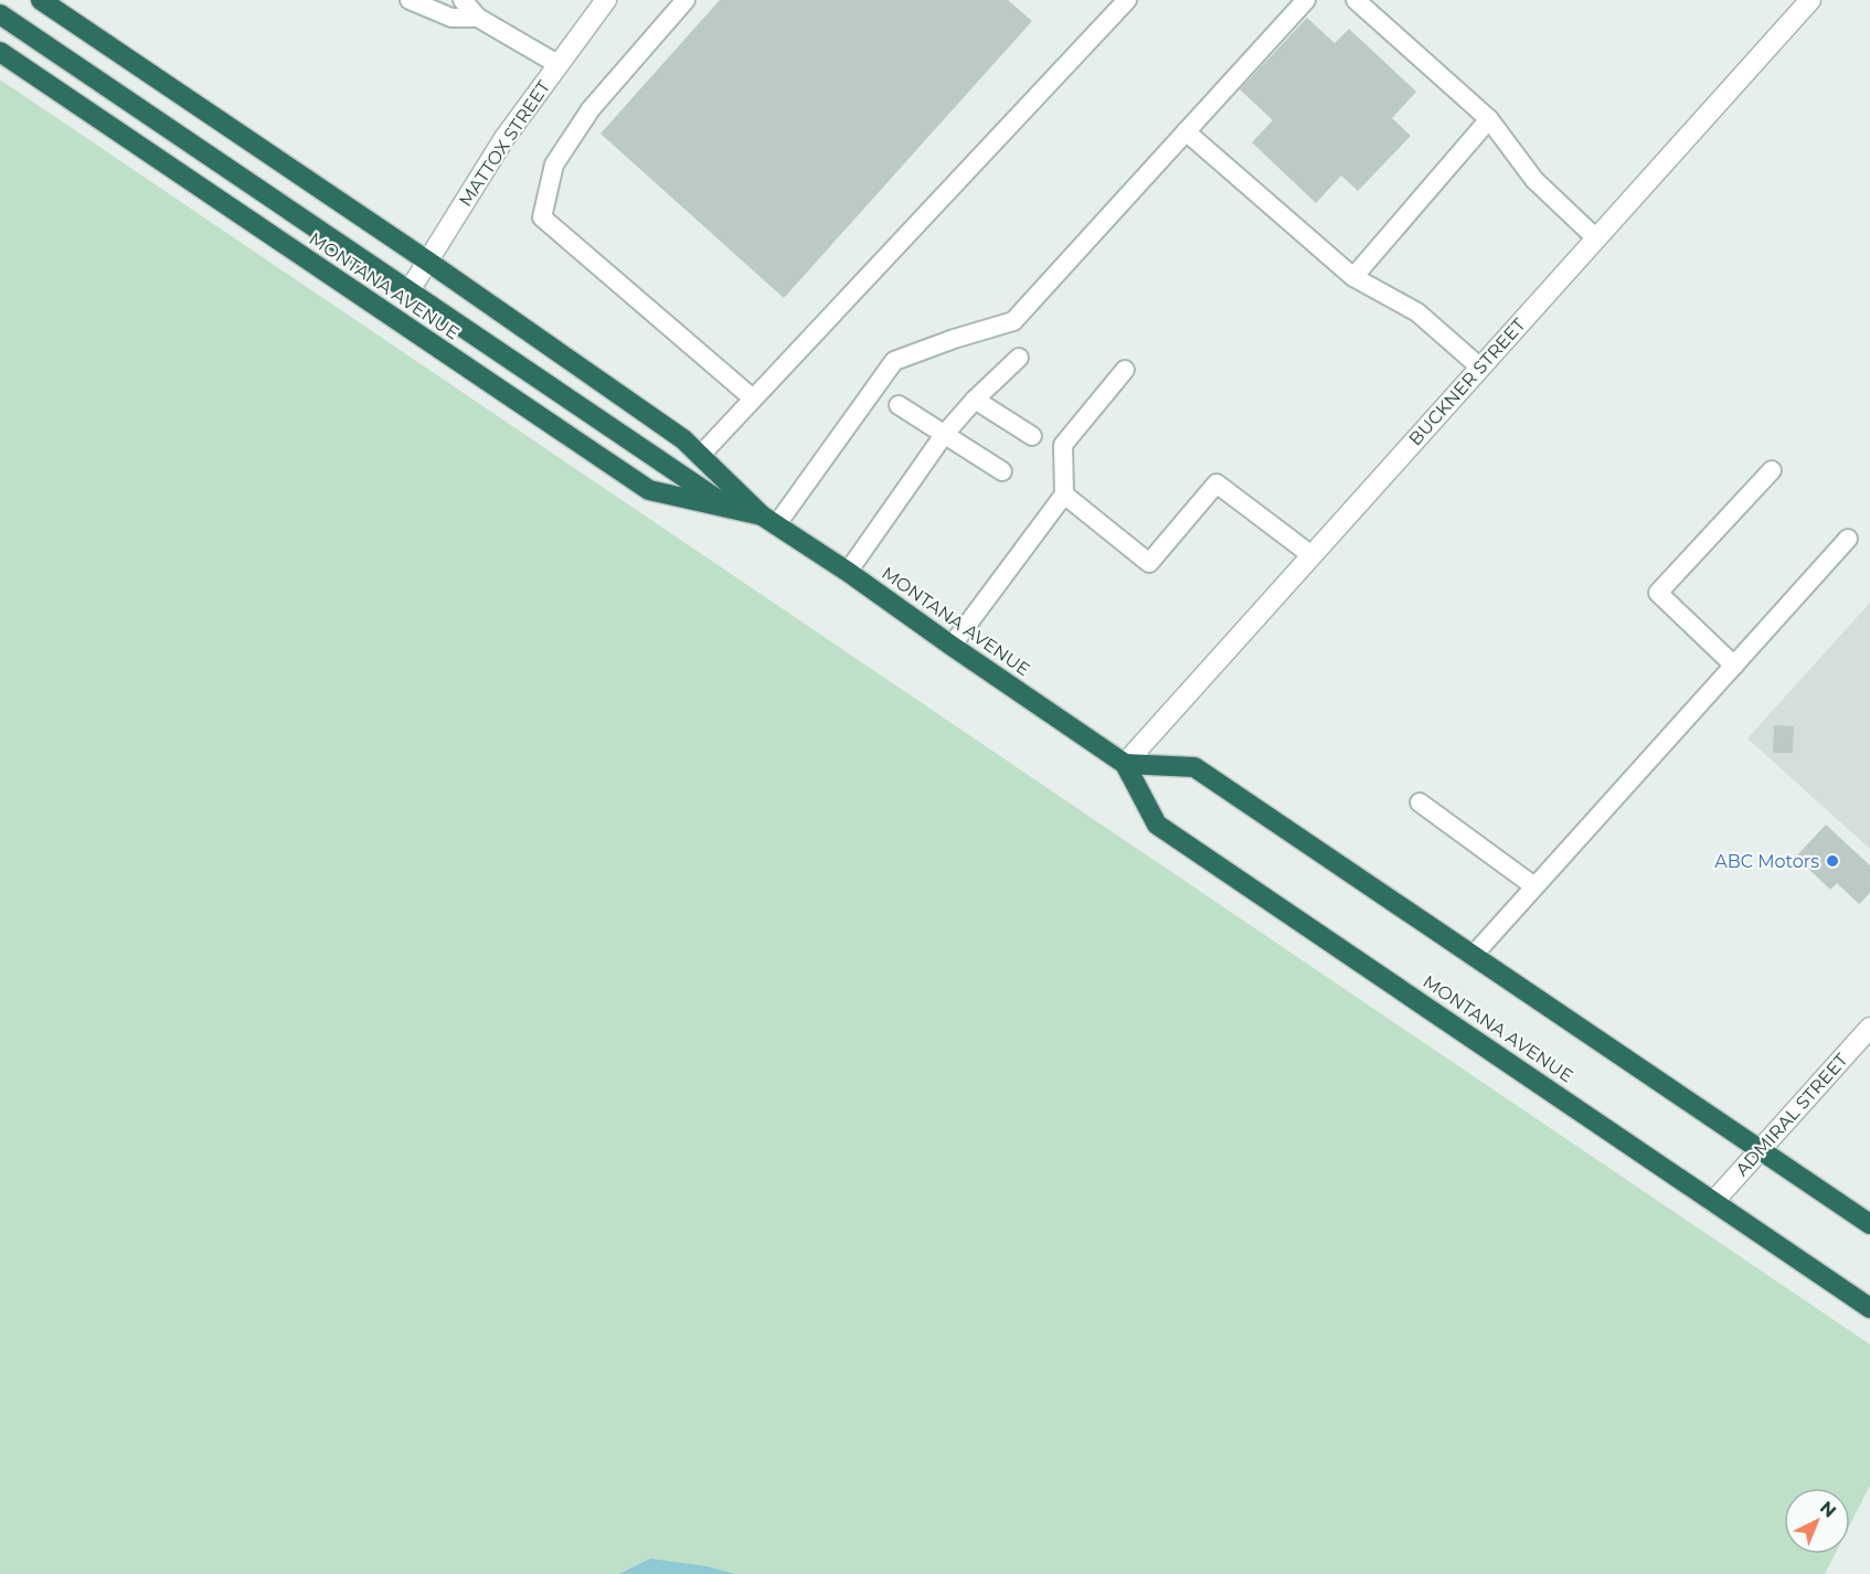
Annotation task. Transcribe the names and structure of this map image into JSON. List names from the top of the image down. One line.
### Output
{"streets":{"highway":["MONTANA AVENUE"],"street":["MATTOX STREET","BUCKNER STREET","ADMIRAL STREET"]},"crossings":[["MATTOX STREET","MONTANA AVENUE"],["MONTANA AVENUE","BUCKNER STREET"],["MONTANA AVENUE","ADMIRAL STREET"]],"places":["ABC Motors"],"north":"top right"}
